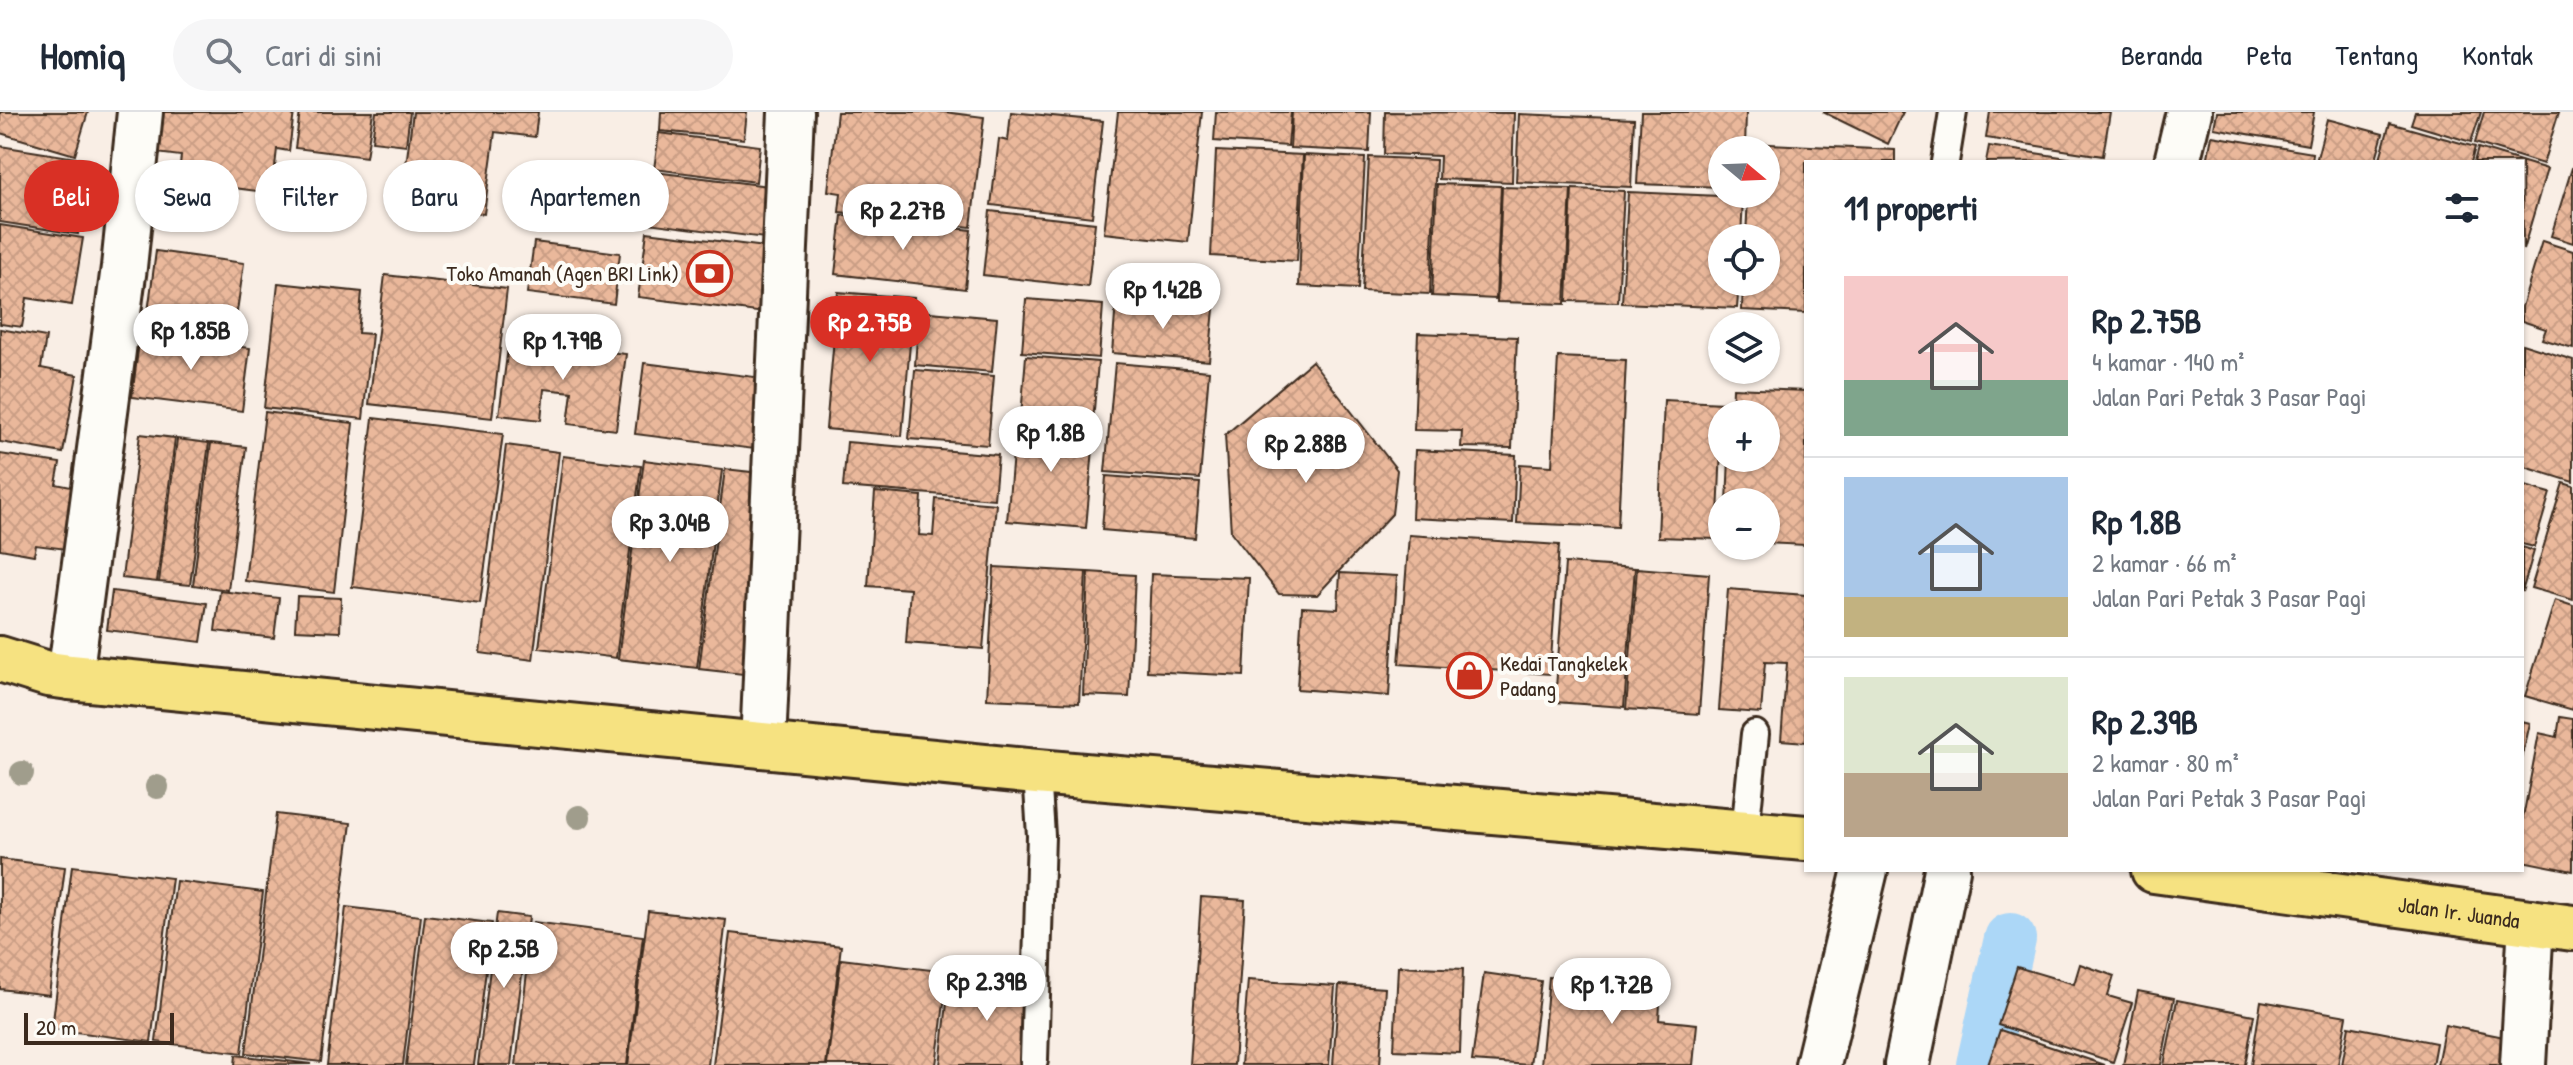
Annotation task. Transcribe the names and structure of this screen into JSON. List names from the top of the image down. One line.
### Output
{"streets":{"main road":["Jalan Ir. Juanda"]},"places":{"bank":["Toko Amanah (Agen BRI Link)"],"shop":["Kedai Tangkelek Padang"]},"scale_bar":"20 m","north":"right","page":{"header":"Homiq","search":"Cari di sini","nav":["Beranda","Peta","Tentang","Kontak"],"map_buttons":["+","−"],"chip":["Beli","Sewa","Filter","Baru","Apartemen"],"heading":"11 properti","price":["Rp 2.27B","Rp 1.42B","Rp 2.75B","Rp 1.85B","Rp 1.79B","Rp 1.8B","Rp 2.88B","Rp 3.04B","Rp 2.5B","Rp 2.39B","Rp 1.72B"],"list":[{"name":"Rp 2.75B","note":"4 kamar · 140 m² · Jalan Pari Petak 3 Pasar Pagi"},{"name":"Rp 1.8B","note":"2 kamar · 66 m² · Jalan Pari Petak 3 Pasar Pagi"},{"name":"Rp 2.39B","note":"2 kamar · 80 m² · Jalan Pari Petak 3 Pasar Pagi"}],"scale":"20 m"}}
